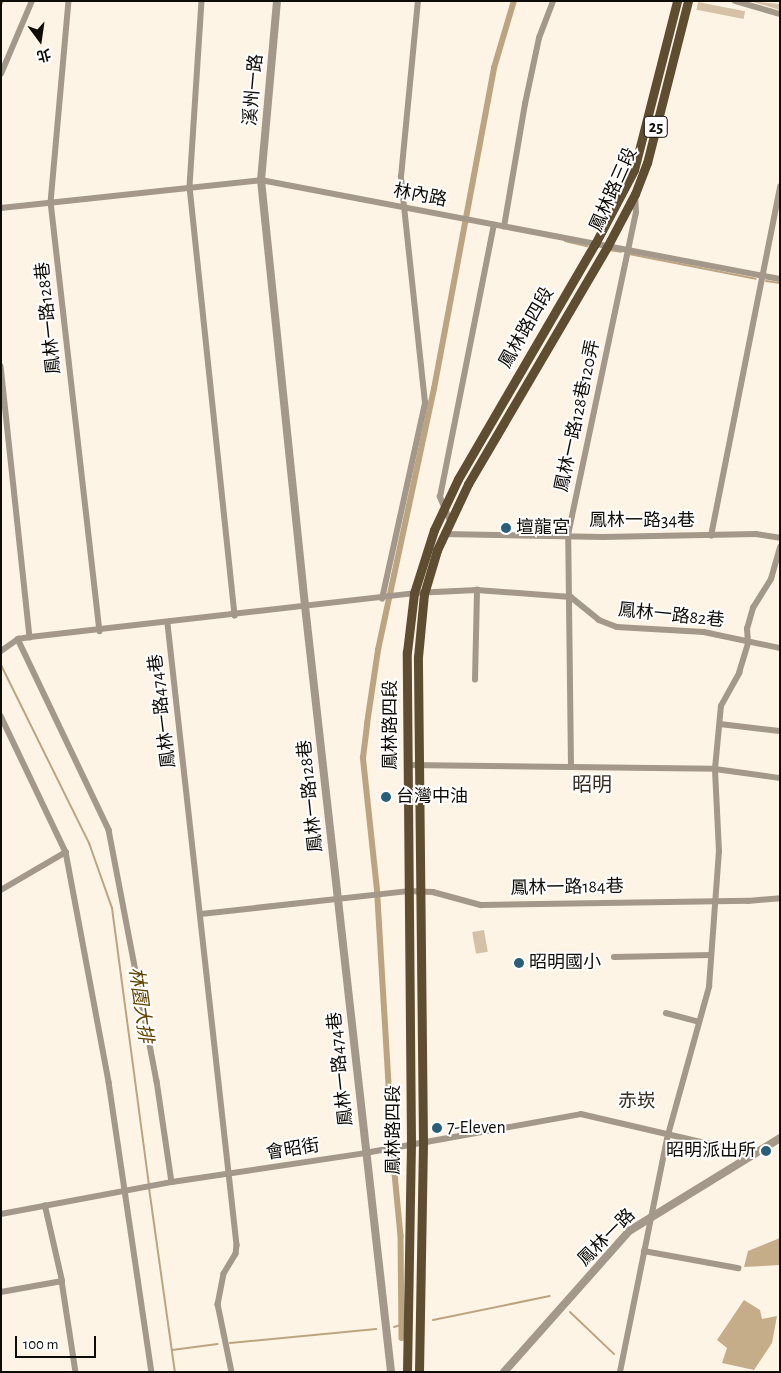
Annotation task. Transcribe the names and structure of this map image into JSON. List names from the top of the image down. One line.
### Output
{"streets":{"main road":["25","鳳林路三段","鳳林路四段"],"street":["溪州一路","林內路","鳳林一路128巷","鳳林一路128巷120弄","鳳林一路34巷","鳳林一路82巷","鳳林一路474巷","鳳林一路184巷","會昭街","鳳林一路"]},"crossings":[["溪州一路","林內路"],["溪州一路","鳳林一路128巷"],["鳳林路三段","林內路"],["鳳林路三段","鳳林路四段"],["鳳林路三段","鳳林一路128巷120弄"],["林內路","鳳林一路128巷"],["林內路","鳳林路四段"],["林內路","鳳林一路128巷120弄"],["鳳林一路128巷","鳳林一路474巷"],["鳳林路四段","鳳林一路34巷"],["鳳林路四段","鳳林一路184巷"],["鳳林路四段","會昭街"],["鳳林一路128巷120弄","鳳林一路34巷"],["鳳林一路128巷120弄","鳳林一路82巷"],["鳳林一路474巷","會昭街"]],"districts":["昭明","赤崁"],"water":["林園大排"],"places":["壇龍宮","台灣中油","昭明國小","7-Eleven","昭明派出所"],"scale_bar":"100 m","north":"bottom"}
